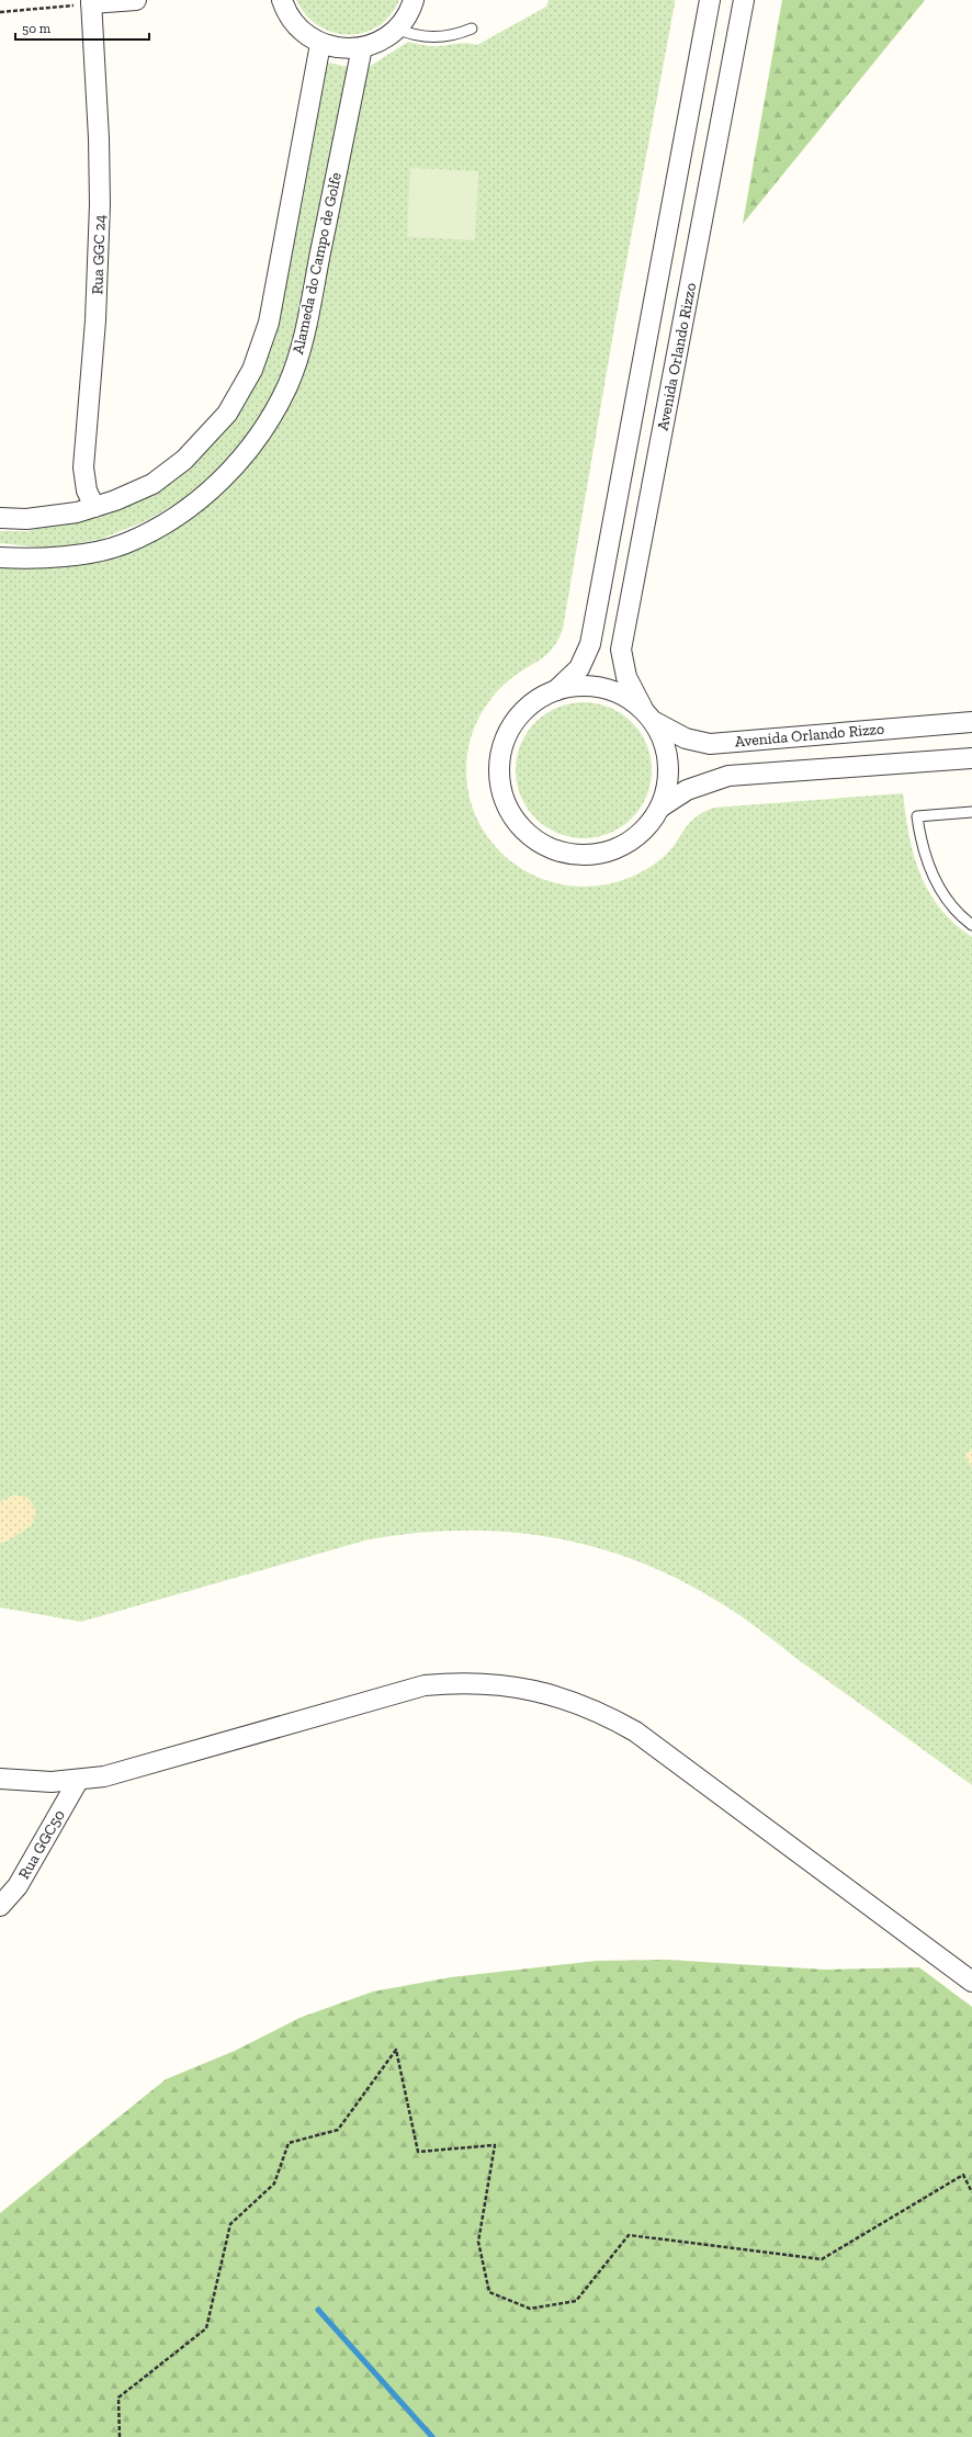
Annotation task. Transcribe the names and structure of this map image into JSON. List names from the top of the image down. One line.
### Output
{"streets":{"street":["Rua GGC 24","Alameda do Campo de Golfe","Avenida Orlando Rizzo","Rua GGC50"]},"scale_bar":"50 m"}
